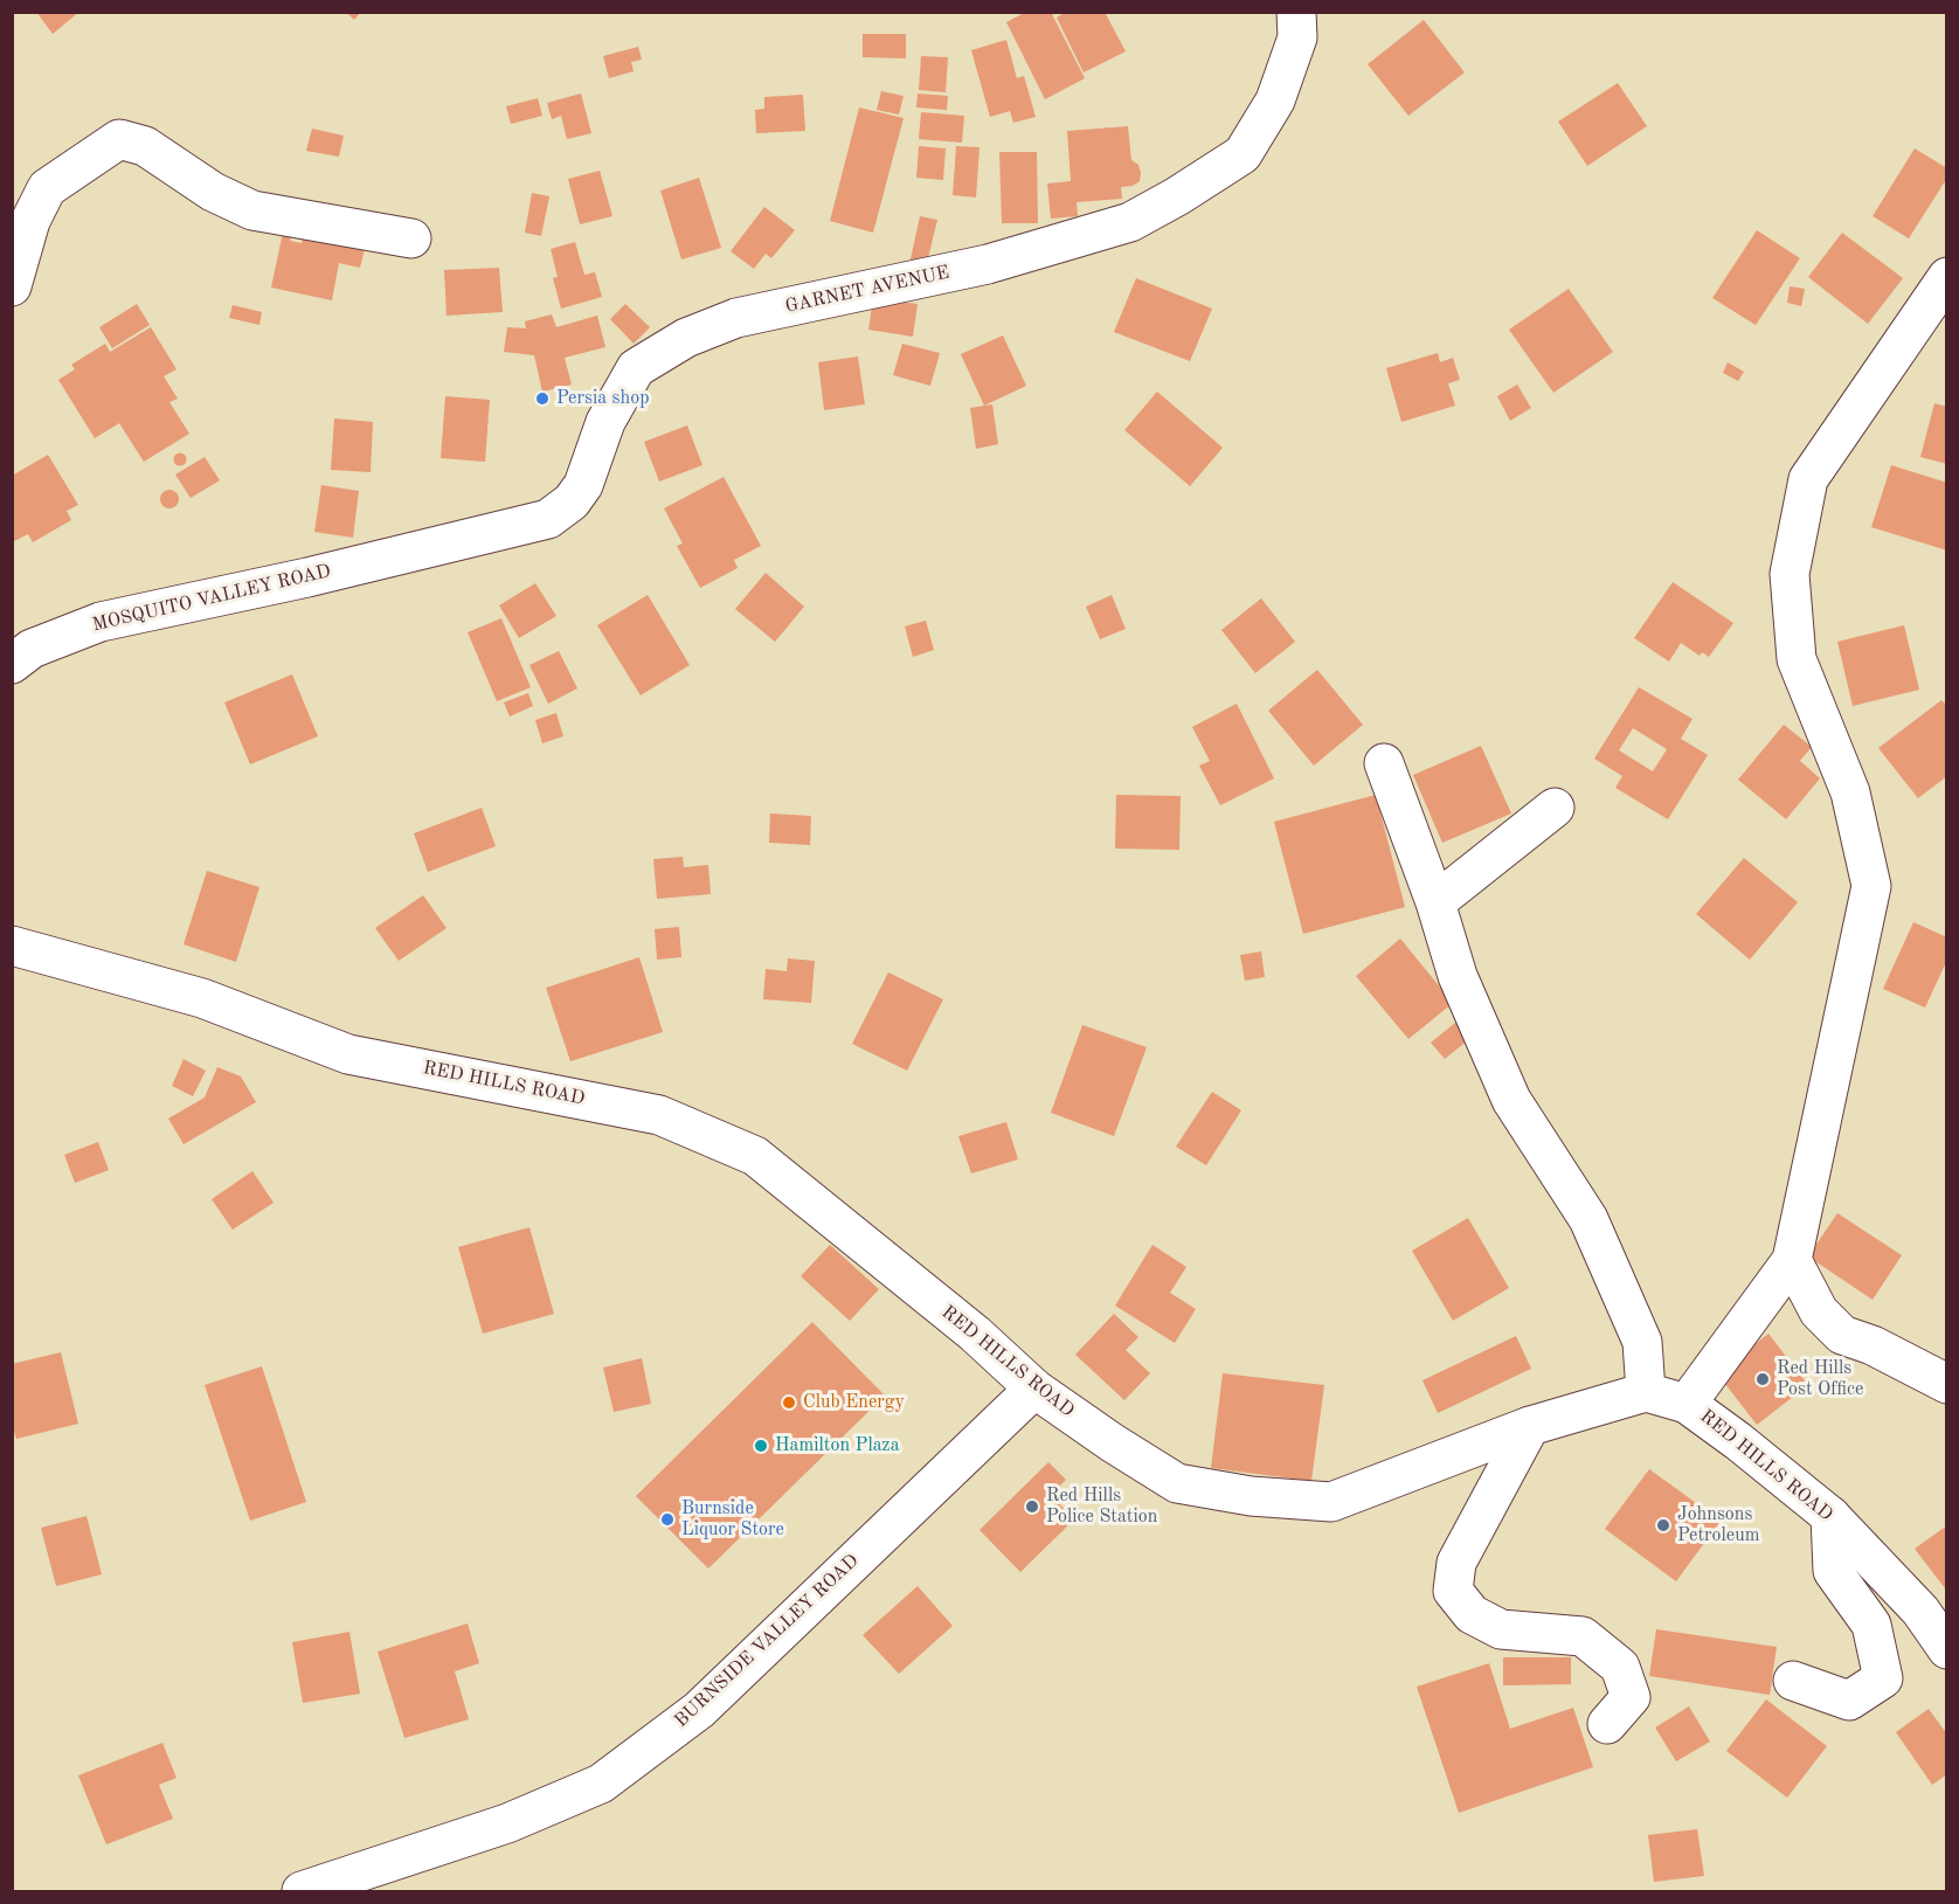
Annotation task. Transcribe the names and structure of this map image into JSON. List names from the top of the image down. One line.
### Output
{"streets":{"street":["GARNET AVENUE","MOSQUITO VALLEY ROAD","RED HILLS ROAD","BURNSIDE VALLEY ROAD"]},"crossings":[["GARNET AVENUE","MOSQUITO VALLEY ROAD"],["RED HILLS ROAD","BURNSIDE VALLEY ROAD"]],"places":["Persia shop","Red Hills Post Office","Club Energy","Hamilton Plaza","Red Hills Police Station","Burnside Liquor Store","Johnsons Petroleum"]}
